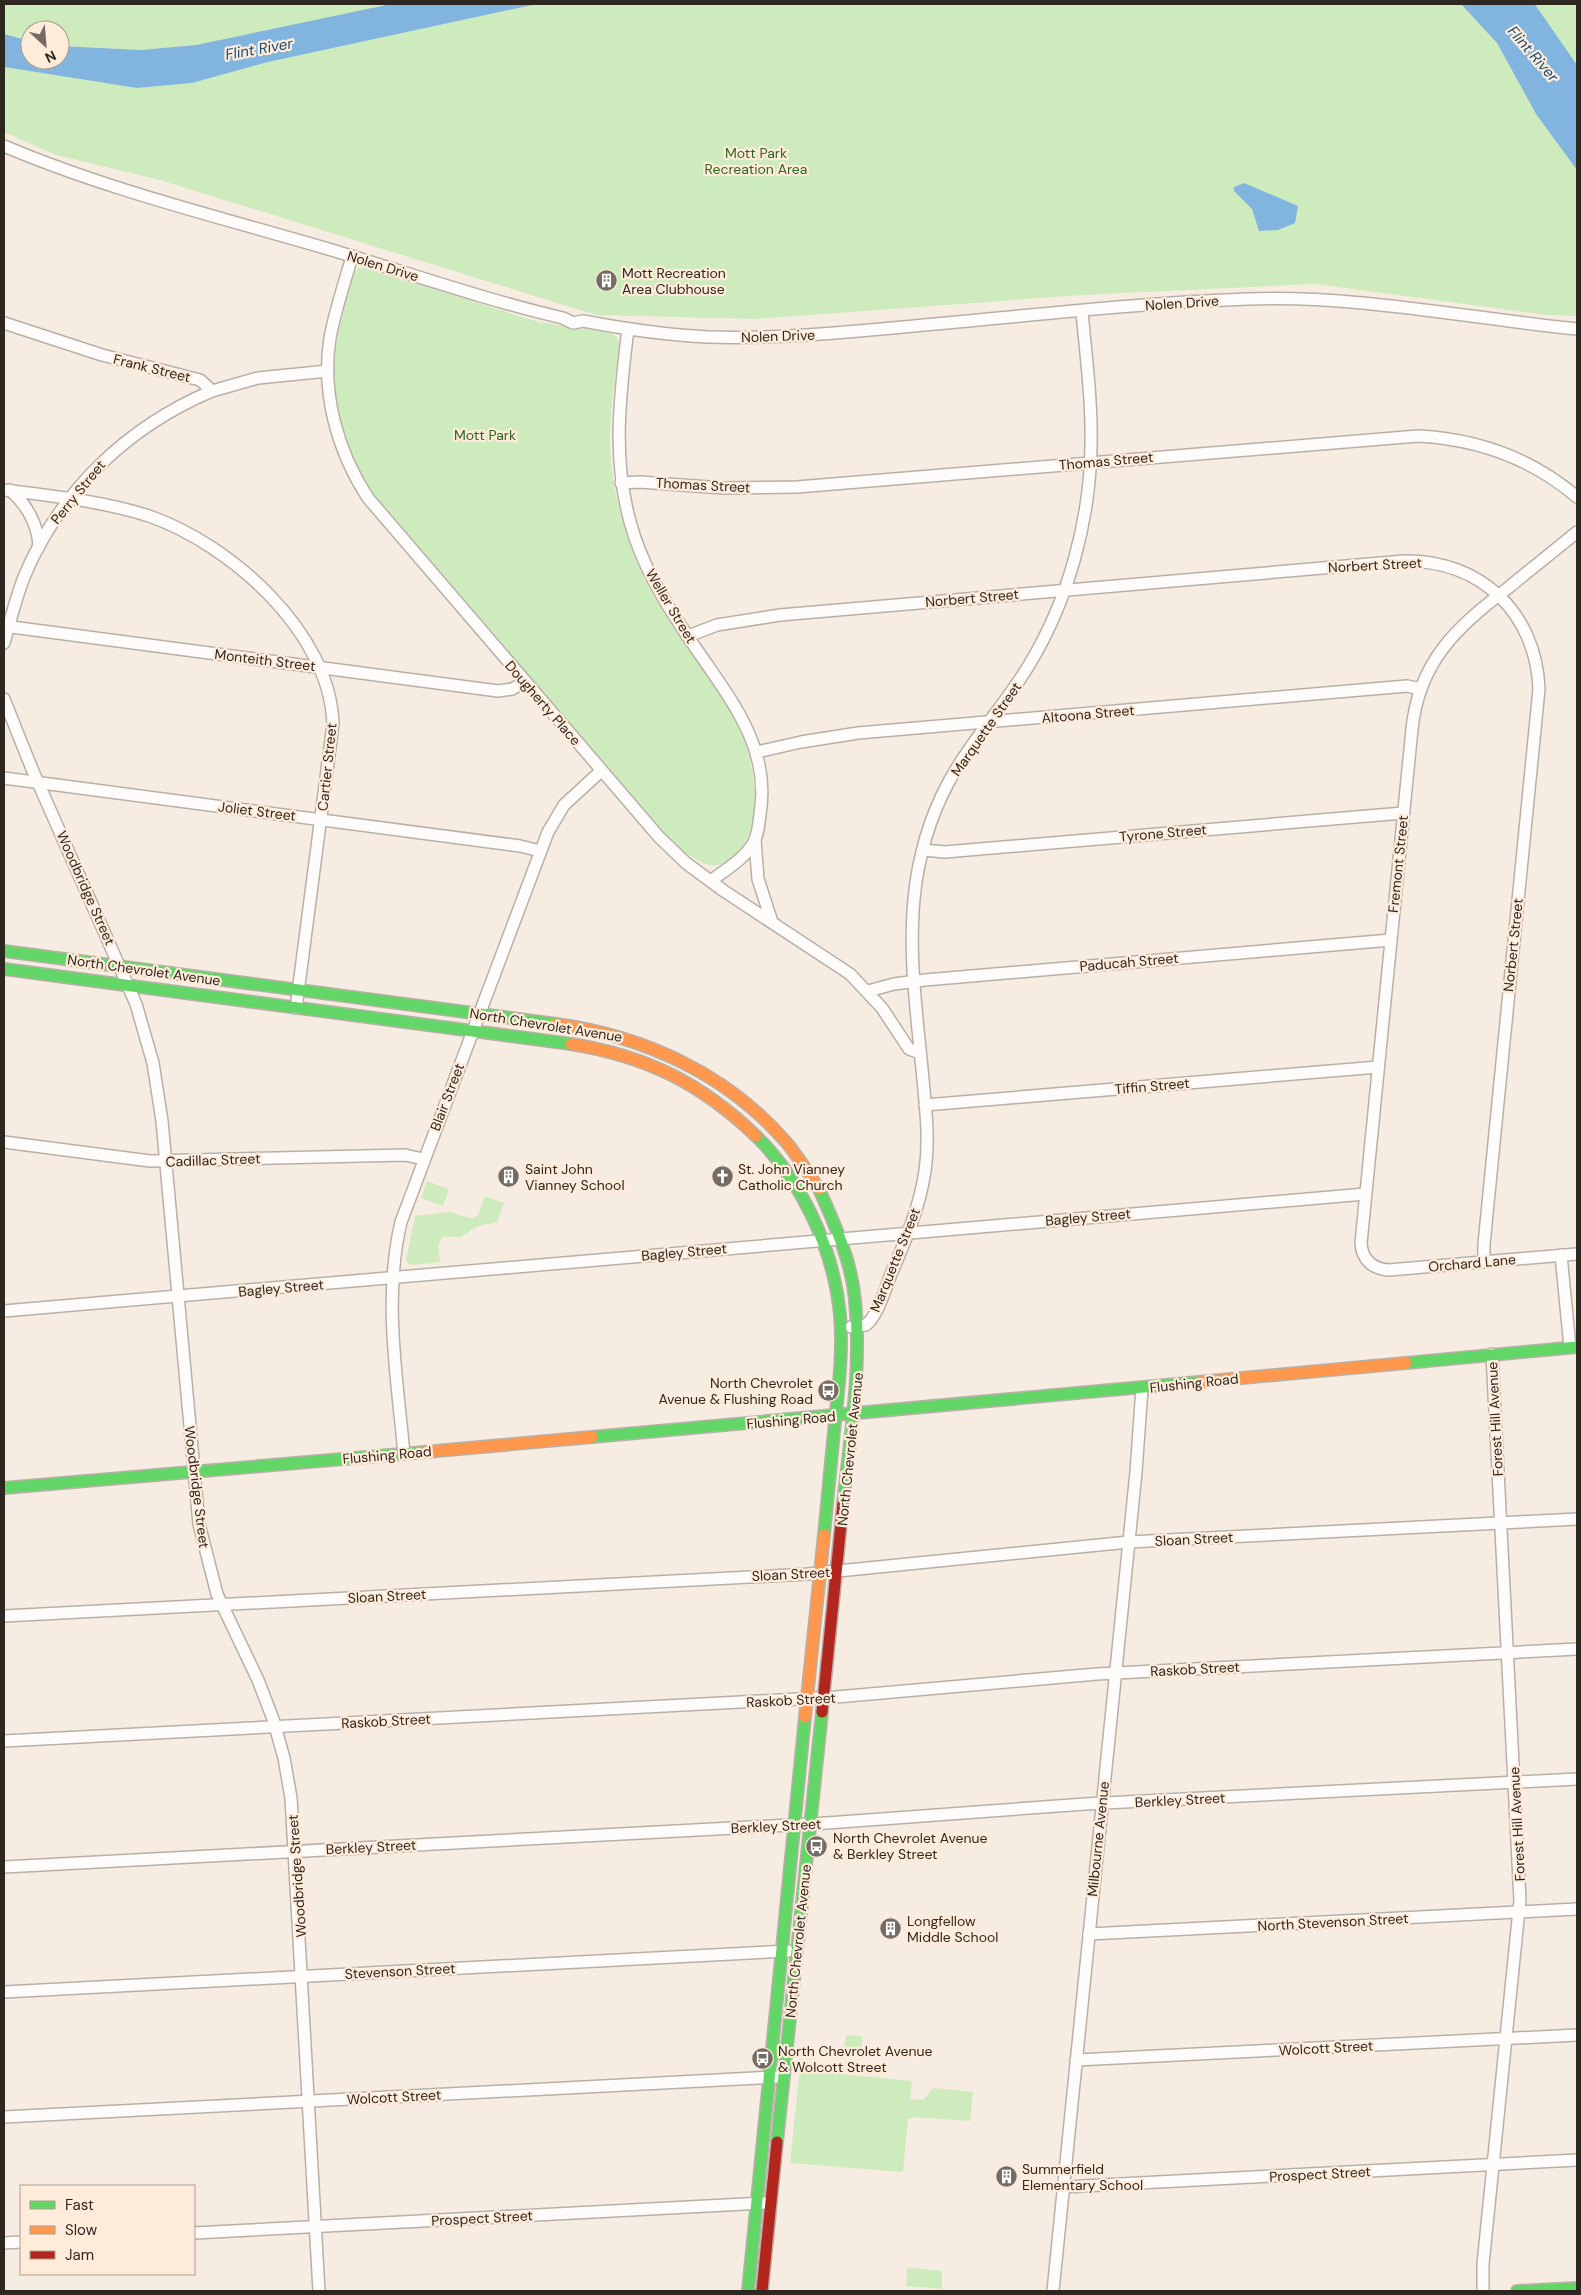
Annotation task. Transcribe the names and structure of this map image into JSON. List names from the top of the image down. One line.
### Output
{"streets":{"street":["Nolen Drive","Frank Street","Thomas Street","Perry Street","Norbert Street","Weller Street","Monteith Street","Dougherty Place","Altoona Street","Marquette Street","Cartier Street","Joliet Street","Tyrone Street","Fremont Street","Woodbridge Street","Paducah Street","North Chevrolet Avenue","Tiffin Street","Blair Street","Cadillac Street","Bagley Street","Orchard Lane","Flushing Road","Forest Hill Avenue","Sloan Street","Raskob Street","Berkley Street","Milbourne Avenue","North Stevenson Street","Stevenson Street","Wolcott Street","Prospect Street"]},"crossings":[["Nolen Drive","Weller Street"],["Nolen Drive","Dougherty Place"],["Nolen Drive","Marquette Street"],["Frank Street","Perry Street"],["Thomas Street","Weller Street"],["Thomas Street","Marquette Street"],["Perry Street","Monteith Street"],["Perry Street","Cartier Street"],["Norbert Street","Weller Street"],["Norbert Street","Marquette Street"],["Norbert Street","Fremont Street"],["Norbert Street","Orchard Lane"],["Weller Street","Dougherty Place"],["Weller Street","Altoona Street"],["Monteith Street","Dougherty Place"],["Monteith Street","Cartier Street"],["Dougherty Place","Marquette Street"],["Dougherty Place","Paducah Street"],["Dougherty Place","Blair Street"],["Altoona Street","Marquette Street"],["Altoona Street","Fremont Street"],["Marquette Street","Tyrone Street"],["Marquette Street","Paducah Street"],["Marquette Street","North Chevrolet Avenue"],["Marquette Street","Tiffin Street"],["Marquette Street","Bagley Street"],["Cartier Street","Joliet Street"],["Cartier Street","North Chevrolet Avenue"],["Joliet Street","Woodbridge Street"],["Joliet Street","Blair Street"],["Tyrone Street","Fremont Street"],["Fremont Street","Paducah Street"],["Fremont Street","Tiffin Street"],["Fremont Street","Bagley Street"],["Fremont Street","Orchard Lane"],["Woodbridge Street","North Chevrolet Avenue"],["Woodbridge Street","Cadillac Street"],["Woodbridge Street","Bagley Street"],["Woodbridge Street","Flushing Road"],["Woodbridge Street","Sloan Street"],["Woodbridge Street","Raskob Street"],["Woodbridge Street","Berkley Street"],["Woodbridge Street","Stevenson Street"],["Woodbridge Street","Wolcott Street"],["Woodbridge Street","Prospect Street"],["North Chevrolet Avenue","Blair Street"],["North Chevrolet Avenue","Bagley Street"],["North Chevrolet Avenue","Flushing Road"],["North Chevrolet Avenue","Sloan Street"],["North Chevrolet Avenue","Raskob Street"],["North Chevrolet Avenue","Berkley Street"],["North Chevrolet Avenue","Stevenson Street"],["North Chevrolet Avenue","Wolcott Street"],["North Chevrolet Avenue","Prospect Street"],["Blair Street","Cadillac Street"],["Blair Street","Bagley Street"],["Blair Street","Flushing Road"],["Flushing Road","Forest Hill Avenue"],["Flushing Road","Milbourne Avenue"],["Forest Hill Avenue","Sloan Street"],["Forest Hill Avenue","Raskob Street"],["Forest Hill Avenue","Berkley Street"],["Forest Hill Avenue","North Stevenson Street"],["Forest Hill Avenue","Wolcott Street"],["Forest Hill Avenue","Prospect Street"],["Sloan Street","Milbourne Avenue"],["Raskob Street","Milbourne Avenue"],["Berkley Street","Milbourne Avenue"],["Milbourne Avenue","North Stevenson Street"],["Milbourne Avenue","Wolcott Street"],["Milbourne Avenue","Prospect Street"]],"water":["Flint River"],"parks":["Mott Park Recreation Area","Mott Park"],"places":{"building":["Mott Recreation Area Clubhouse","Saint John Vianney School","Longfellow Middle School","Summerfield Elementary School"],"church":["St. John Vianney Catholic Church"],"bus stop":["North Chevrolet Avenue & Flushing Road","North Chevrolet Avenue & Berkley Street","North Chevrolet Avenue & Wolcott Street"]},"legend":["Fast","Slow","Jam"],"north":"bottom right"}
